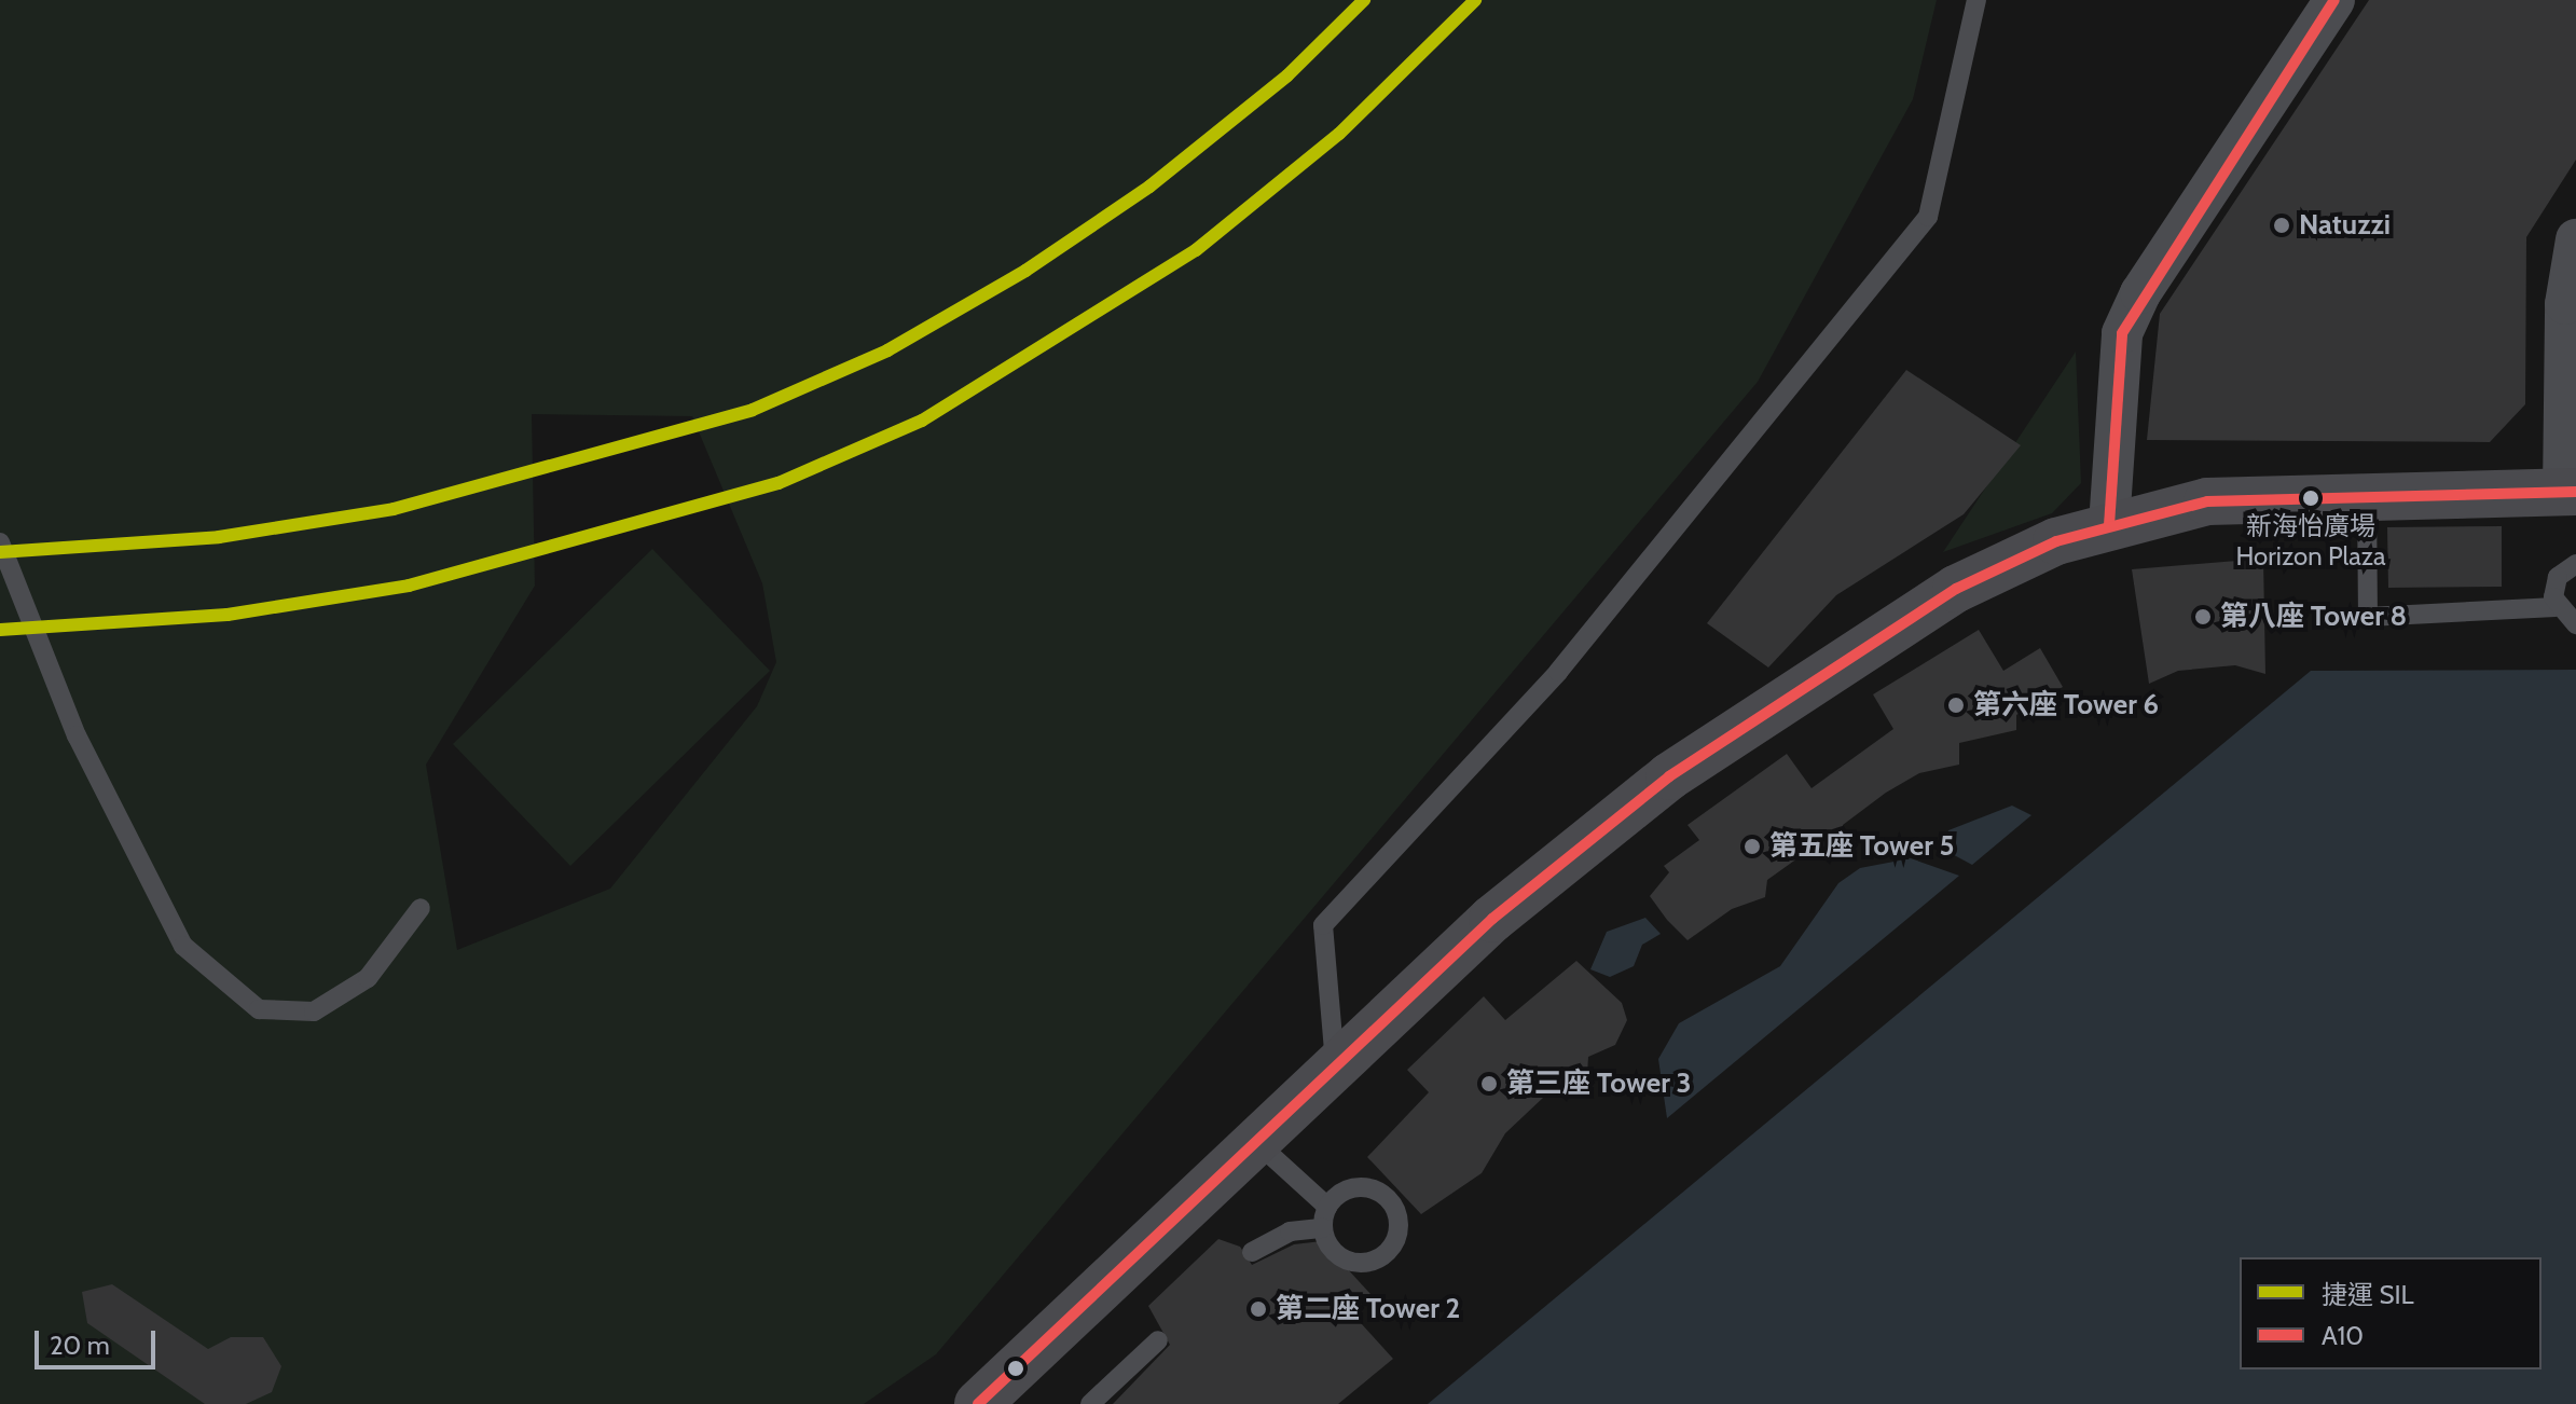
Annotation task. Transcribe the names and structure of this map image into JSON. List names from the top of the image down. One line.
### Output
{"places":["Natuzzi","新海怡廣場 Horizon Plaza","第八座 Tower 8","第六座 Tower 6","第五座 Tower 5","第三座 Tower 3","第二座 Tower 2"],"lines":["metro line SIL","transit line A10"],"legend":["捷運 SIL","A10"],"scale_bar":"20 m"}
